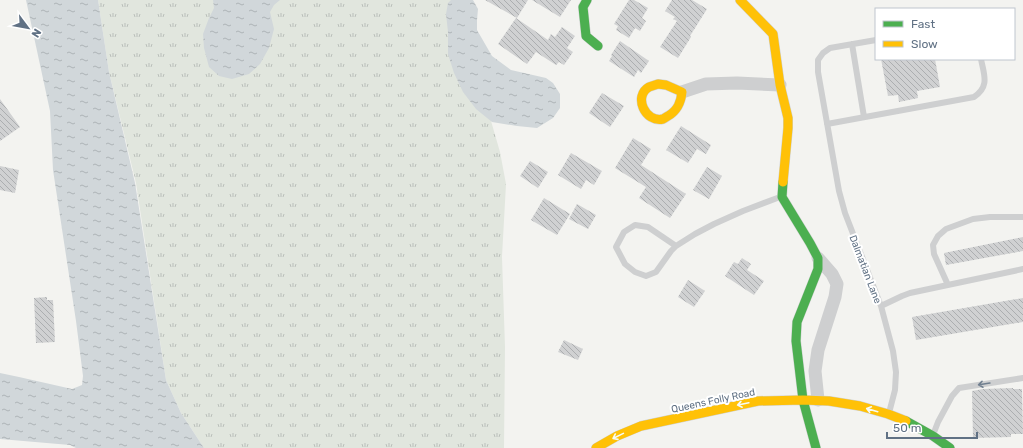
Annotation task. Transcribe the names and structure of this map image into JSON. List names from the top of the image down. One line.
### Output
{"streets":{"street":["Queens Folly Road"],"lane":["Dalmatian Lane"]},"crossings":[["Dalmatian Lane","Queens Folly Road"]],"one_way":["Queens Folly Road"],"legend":["Fast","Slow"],"scale_bar":"50 m","north":"bottom right"}
